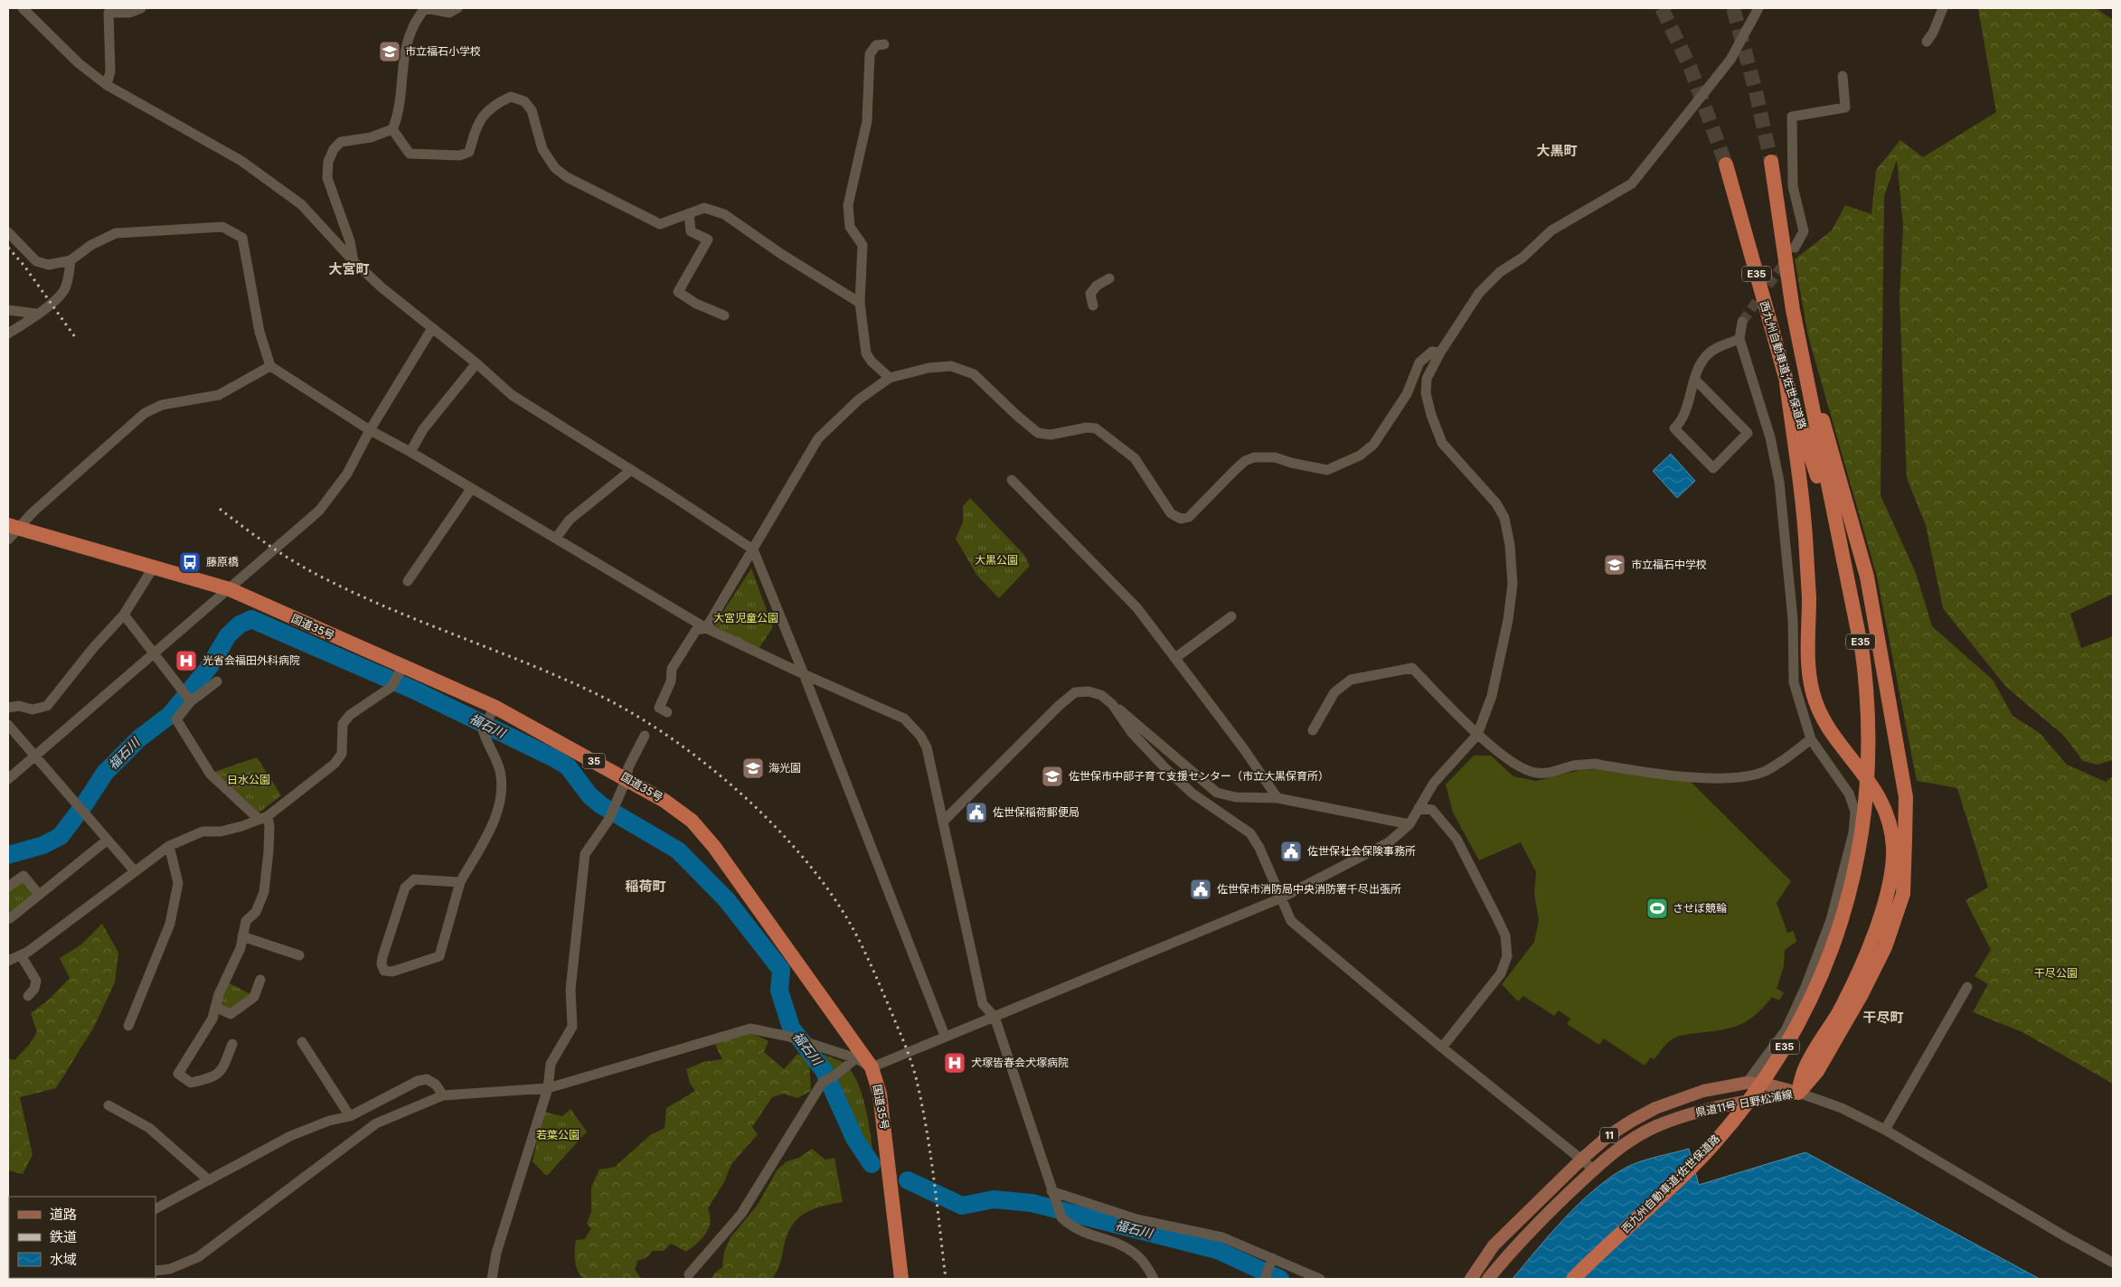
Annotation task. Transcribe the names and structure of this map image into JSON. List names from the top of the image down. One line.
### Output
{"streets":{"highway":["E35","西九州自動車道;佐世保道路","国道35号","35"],"main road":["県道11号 日野松浦線","11"]},"districts":["大黒町","大宮町","稲荷町","干尽町"],"water":["福石川"],"parks":["大黒公園","大宮児童公園","日水公園","干尽公園","若葉公園"],"places":{"school or university":["市立福石小学校","市立福石中学校","海光園","佐世保市中部子育て支援センター（市立大黒保育所）"],"bus stop":["藤原橋"],"hospital":["光省会福田外科病院","犬塚皆春会犬塚病院"],"public building":["佐世保稲荷郵便局","佐世保社会保険事務所","佐世保市消防局中央消防署千尽出張所"],"sports":["させぼ競輪"]},"legend":["道路","鉄道","水域"]}
